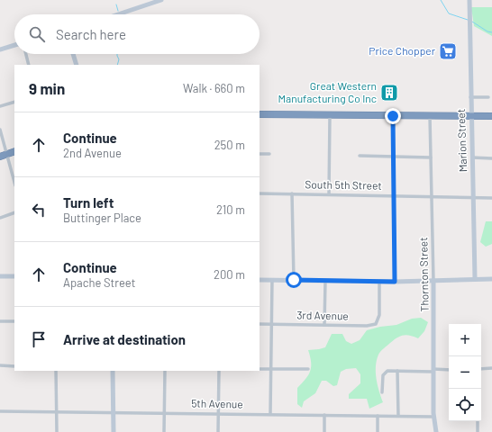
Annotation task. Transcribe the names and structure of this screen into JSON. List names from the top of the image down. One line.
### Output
{"streets":{"street":["Marion Street","South 5th Street","Thornton Street","3rd Avenue","5th Avenue"]},"crossings":[["Marion Street","South 5th Street"],["South 5th Street","Thornton Street"],["Thornton Street","5th Avenue"]],"places":{"supermarket":["Price Chopper"],"building":["Great Western Manufacturing Co Inc"]},"page":{"search":"Search here","heading":["9 min","Walk · 660 m"],"list":[["Continue","2nd Avenue","250 m"],["Turn left","Buttinger Place","210 m"],["Continue","Apache Street","200 m"],"Arrive at destination"],"map_buttons":["+","−"]}}
